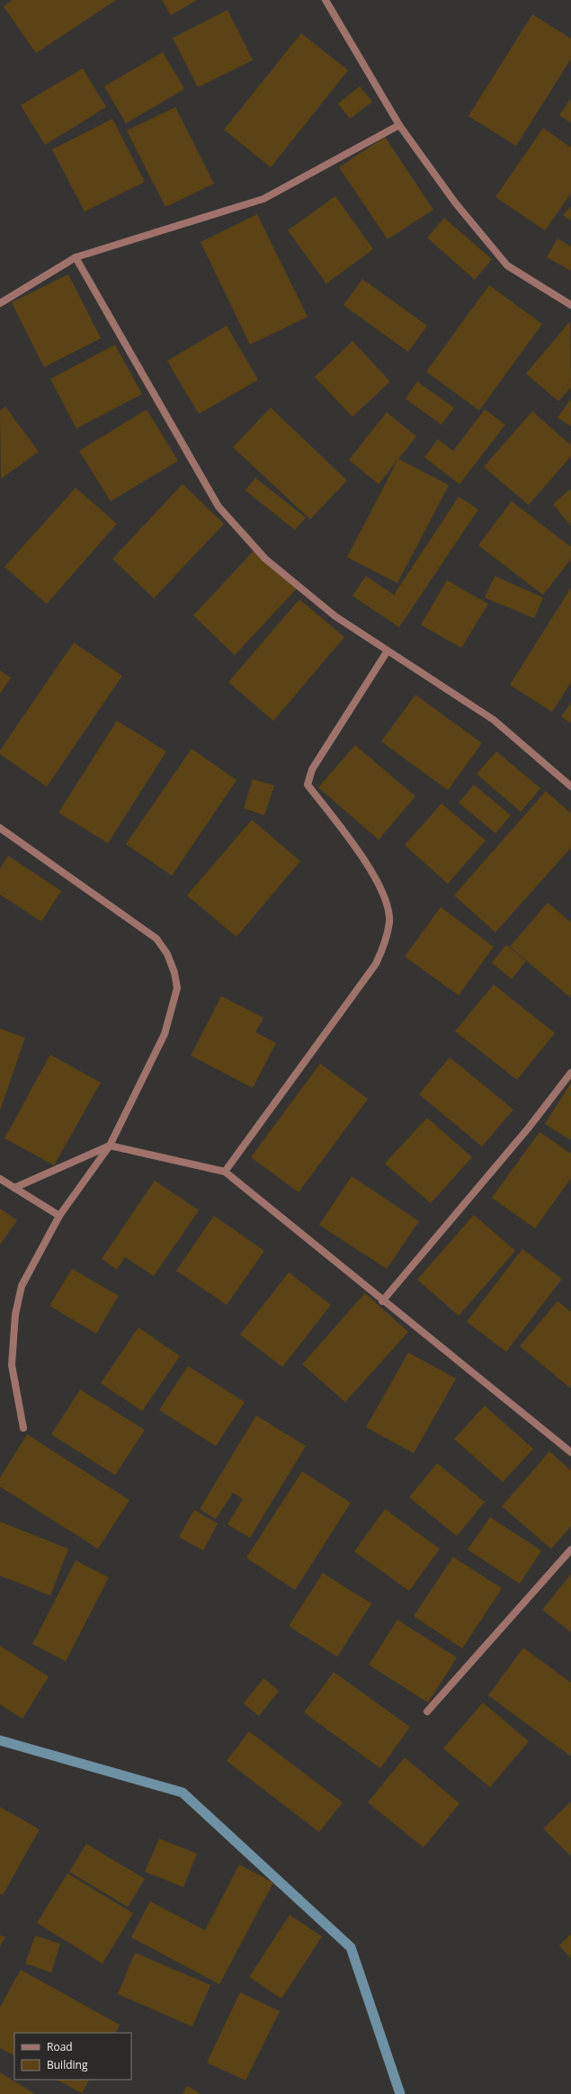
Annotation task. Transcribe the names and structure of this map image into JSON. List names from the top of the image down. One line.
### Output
{"legend":["Road","Building"]}
